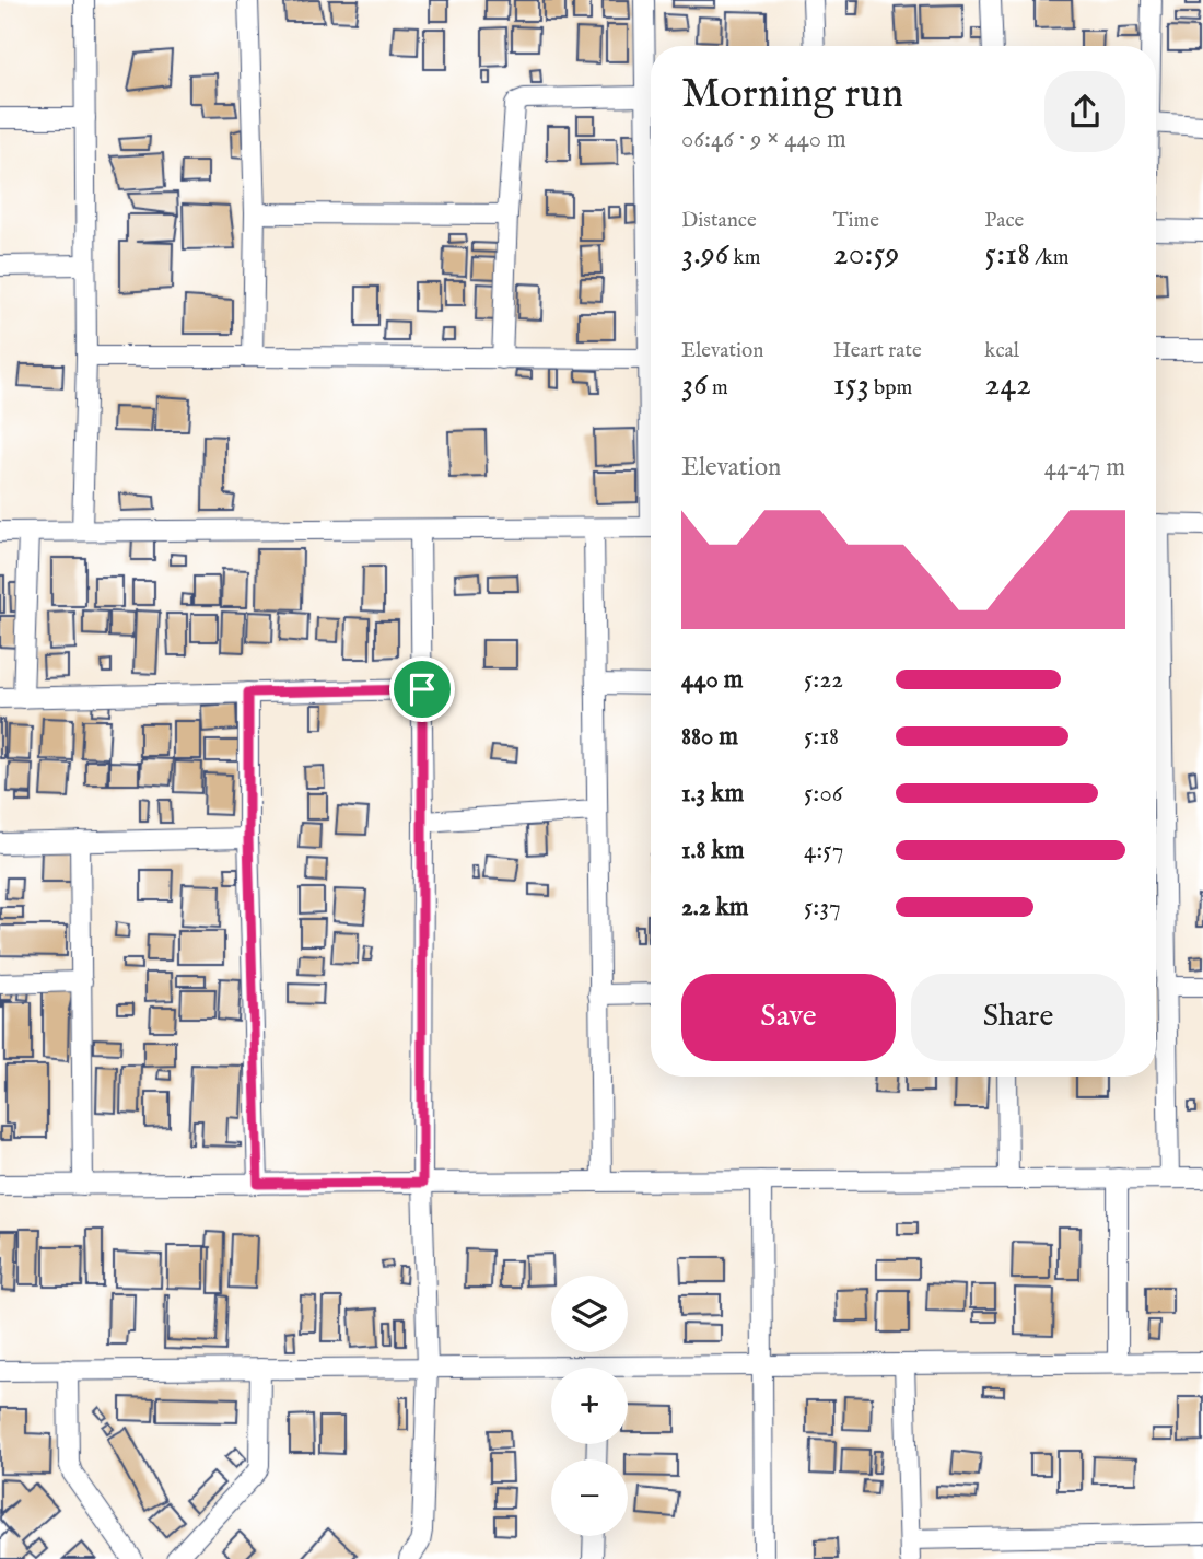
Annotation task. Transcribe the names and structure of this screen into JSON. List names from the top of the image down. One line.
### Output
{"page":{"heading":["Morning run","06:46 · 9 × 440 m"],"stats":[["Distance","3.96 km"],["Time","20:59"],["Pace","5:18 /km"],["Elevation","36 m"],["Heart rate","153 bpm"],["kcal","242"]],"chart":["Elevation","44–47 m"],"list":[{"name":"440 m","note":"5:22"},{"name":"880 m","note":"5:18"},{"name":"1.3 km","note":"5:06"},{"name":"1.8 km","note":"4:57"},{"name":"2.2 km","note":"5:37"}],"buttons":["Save","Share"],"map_buttons":["+","−"]}}
